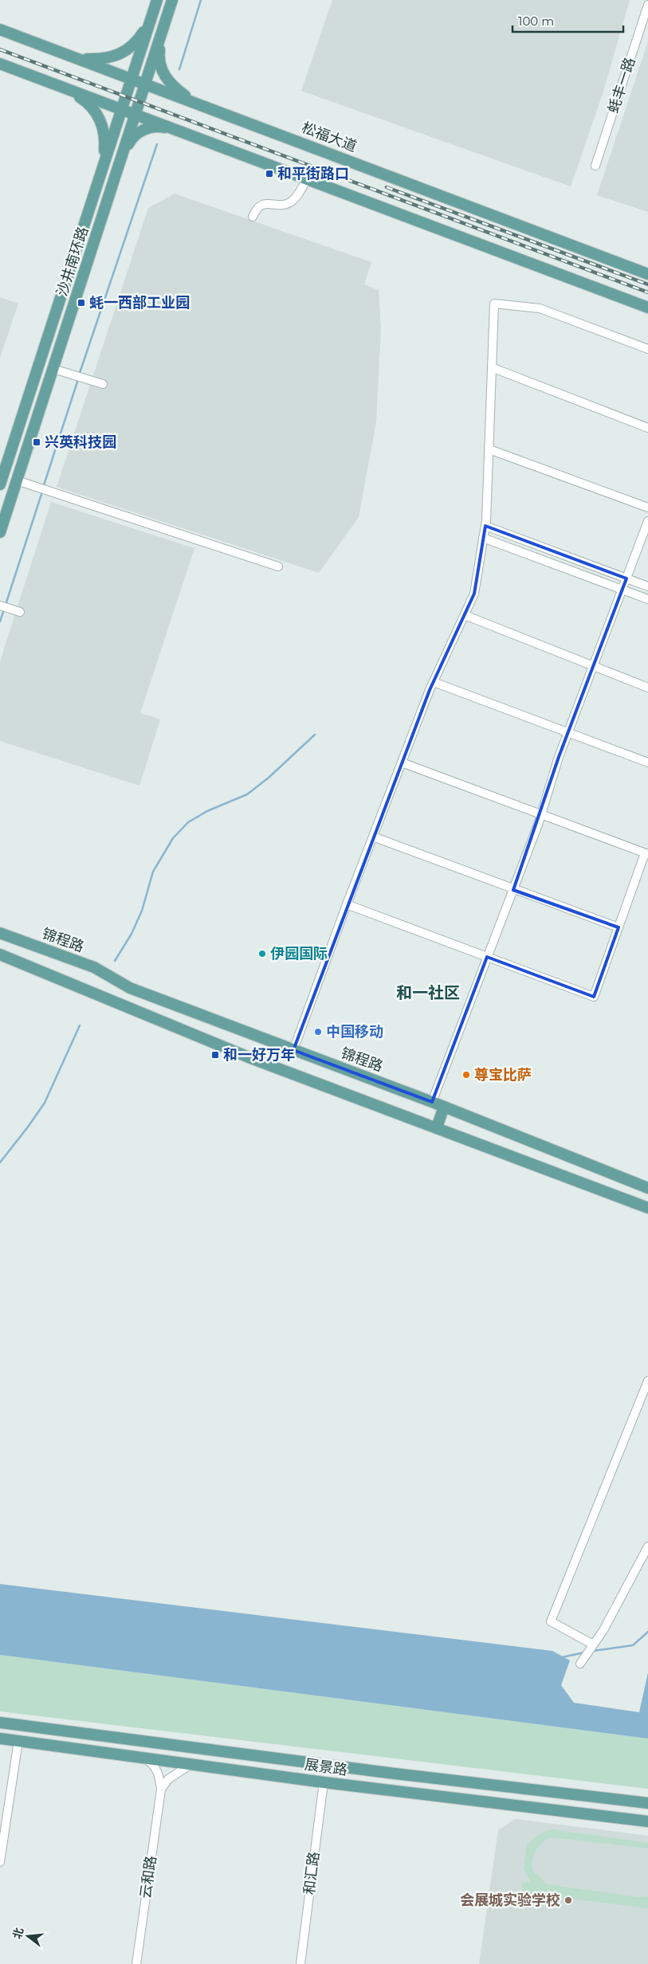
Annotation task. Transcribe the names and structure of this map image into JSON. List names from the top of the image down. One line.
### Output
{"streets":{"main road":["松福大道","沙井南环路","锦程路","展景路"],"street":["蚝丰一路","和汇路","云和路"]},"crossings":[["松福大道","沙井南环路"],["展景路","和汇路"]],"districts":["和一社区"],"places":{"transit":["和平街路口","蚝一西部工业园","兴英科技园","和一好万年"],"other":["伊园国际","中国移动","尊宝比萨","会展城实验学校"]},"scale_bar":"100 m","north":"left"}
